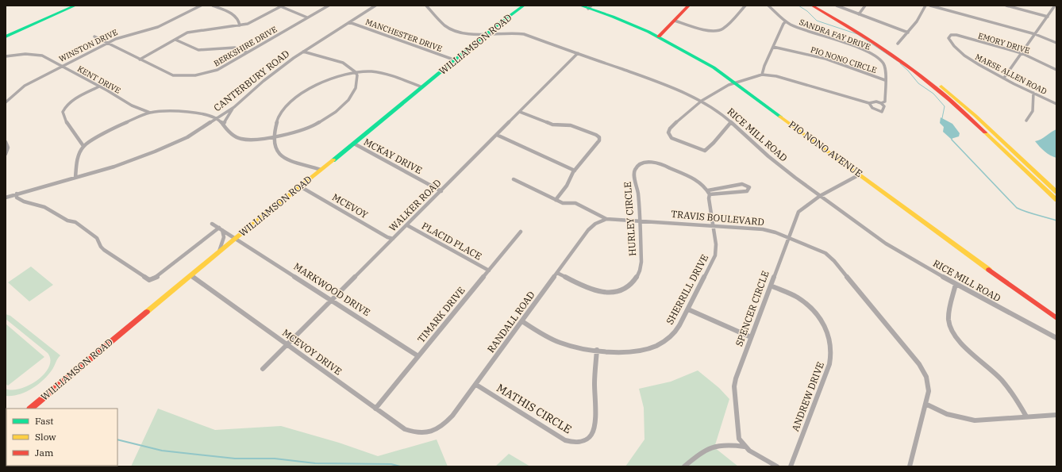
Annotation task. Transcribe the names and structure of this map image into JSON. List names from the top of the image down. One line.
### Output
{"streets":{"main road":["WILLIAMSON ROAD","PIO NONO AVENUE"],"street":["SANDRA FAY DRIVE","MANCHESTER DRIVE","EMORY DRIVE","WINSTON DRIVE","BERKSHIRE DRIVE","PIO NONO CIRCLE","MARSE ALLEN ROAD","KENT DRIVE","CANTERBURY ROAD","RICE MILL ROAD","MCKAY DRIVE","WALKER ROAD","MCEVOY","TRAVIS BOULEVARD","HURLEY CIRCLE","PLACID PLACE","MARKWOOD DRIVE","SHERRILL DRIVE","SPENCER CIRCLE","TIMARK DRIVE","RANDALL ROAD","MCEVOY DRIVE","ANDREW DRIVE","MATHIS CIRCLE"]},"crossings":[["SANDRA FAY DRIVE","PIO NONO CIRCLE"],["MANCHESTER DRIVE","WILLIAMSON ROAD"],["MANCHESTER DRIVE","CANTERBURY ROAD"],["EMORY DRIVE","MARSE ALLEN ROAD"],["WILLIAMSON ROAD","RICE MILL ROAD"],["WILLIAMSON ROAD","MCKAY DRIVE"],["WILLIAMSON ROAD","MCEVOY"],["WILLIAMSON ROAD","MARKWOOD DRIVE"],["WILLIAMSON ROAD","MCEVOY DRIVE"],["WINSTON DRIVE","BERKSHIRE DRIVE"],["WINSTON DRIVE","KENT DRIVE"],["RICE MILL ROAD","WALKER ROAD"],["RICE MILL ROAD","SPENCER CIRCLE"],["PIO NONO AVENUE","SPENCER CIRCLE"],["MCKAY DRIVE","WALKER ROAD"],["WALKER ROAD","MCEVOY"],["WALKER ROAD","PLACID PLACE"],["WALKER ROAD","MARKWOOD DRIVE"],["WALKER ROAD","MCEVOY DRIVE"],["TRAVIS BOULEVARD","HURLEY CIRCLE"],["TRAVIS BOULEVARD","SHERRILL DRIVE"],["TRAVIS BOULEVARD","SPENCER CIRCLE"],["TRAVIS BOULEVARD","RANDALL ROAD"],["HURLEY CIRCLE","RANDALL ROAD"],["PLACID PLACE","TIMARK DRIVE"],["MARKWOOD DRIVE","TIMARK DRIVE"],["SHERRILL DRIVE","RANDALL ROAD"],["SHERRILL DRIVE","MATHIS CIRCLE"],["SPENCER CIRCLE","ANDREW DRIVE"],["TIMARK DRIVE","MCEVOY DRIVE"],["RANDALL ROAD","MCEVOY DRIVE"],["RANDALL ROAD","MATHIS CIRCLE"]],"legend":["Fast","Slow","Jam"]}
